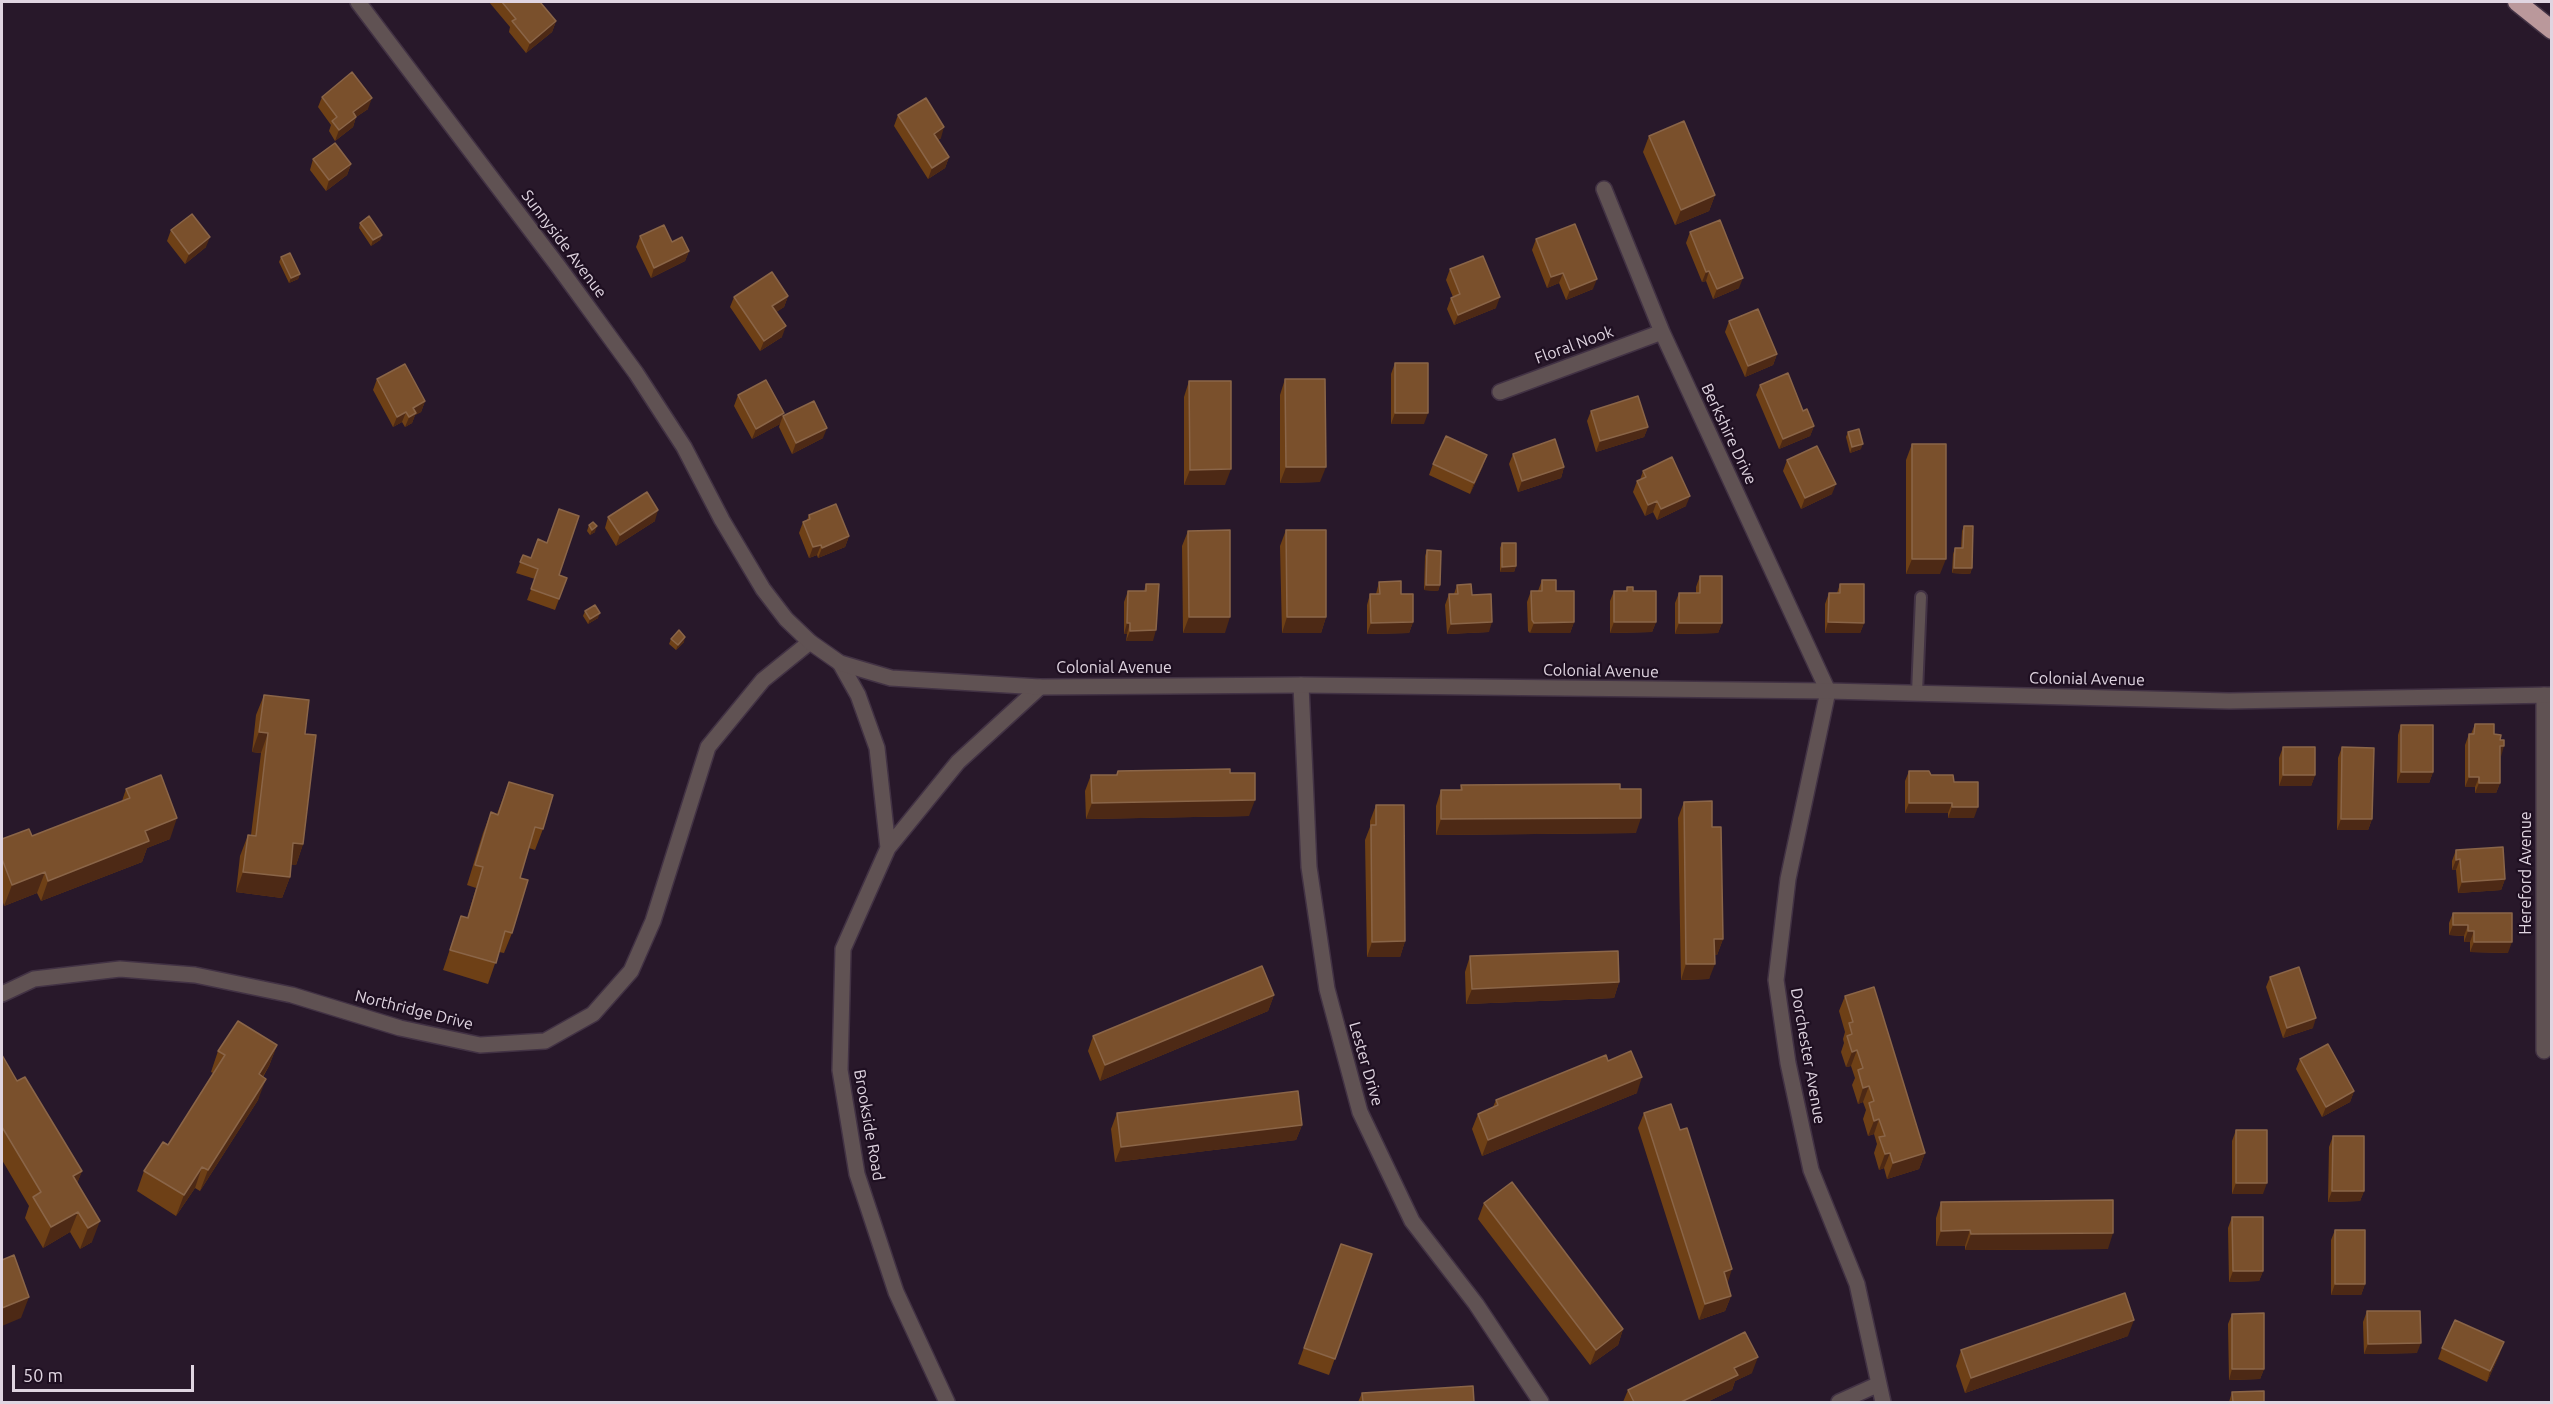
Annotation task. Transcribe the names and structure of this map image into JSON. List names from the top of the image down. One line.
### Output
{"streets":{"street":["Sunnyside Avenue","Floral Nook","Berkshire Drive","Colonial Avenue","Hereford Avenue","Northridge Drive","Dorchester Avenue","Lester Drive","Brookside Road"]},"crossings":[["Sunnyside Avenue","Colonial Avenue"],["Floral Nook","Berkshire Drive"],["Berkshire Drive","Colonial Avenue"],["Berkshire Drive","Dorchester Avenue"],["Colonial Avenue","Hereford Avenue"],["Colonial Avenue","Northridge Drive"],["Colonial Avenue","Dorchester Avenue"],["Colonial Avenue","Lester Drive"],["Colonial Avenue","Brookside Road"]],"scale_bar":"50 m"}
